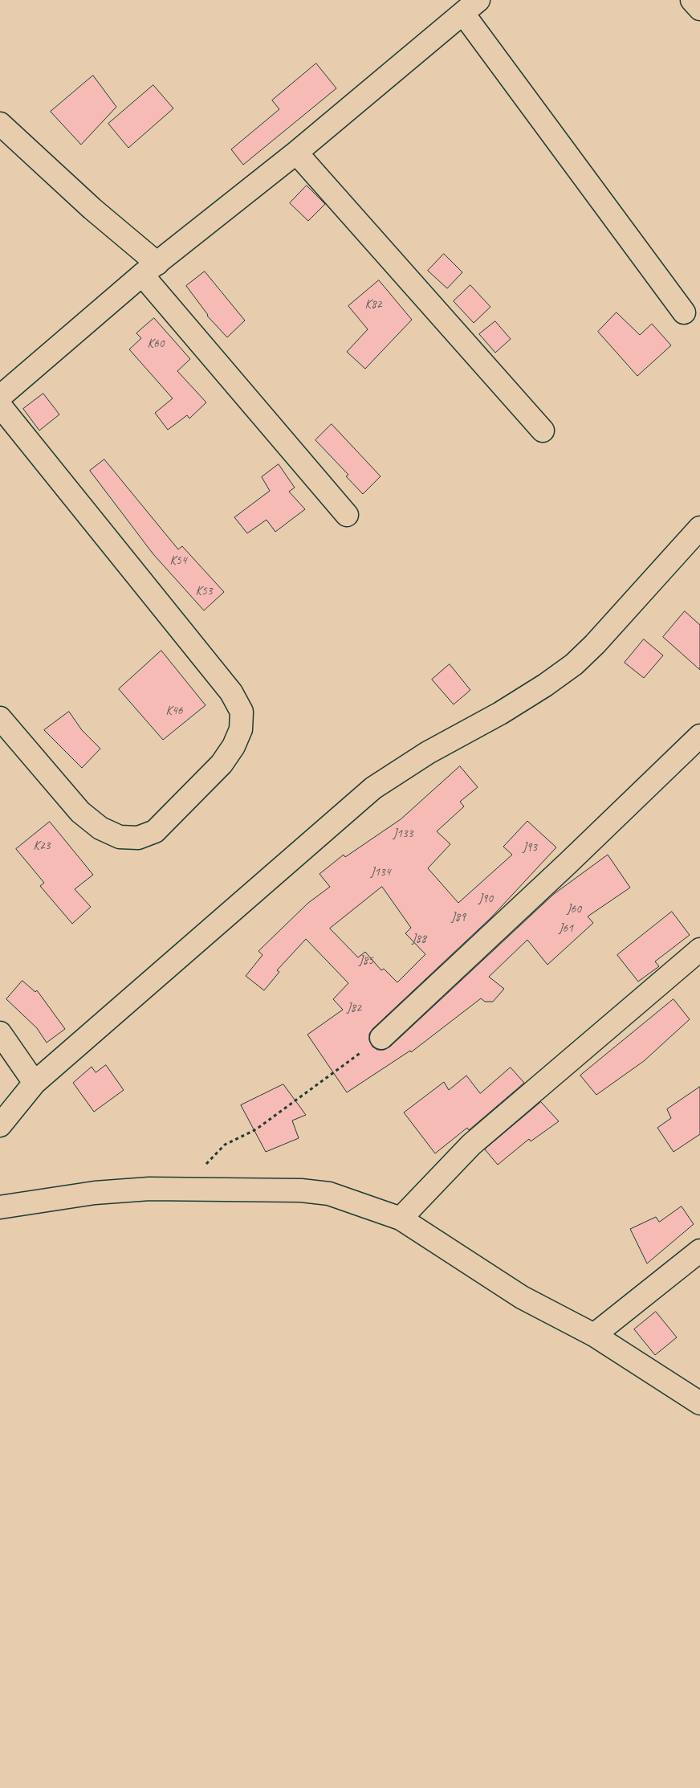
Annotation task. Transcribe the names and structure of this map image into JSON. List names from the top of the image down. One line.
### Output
{"house_numbers":["K82","K60","K54","K53","K46","J133","K23","J93","J134","J90","J60","J89","J61","J88","J85","J82"]}
